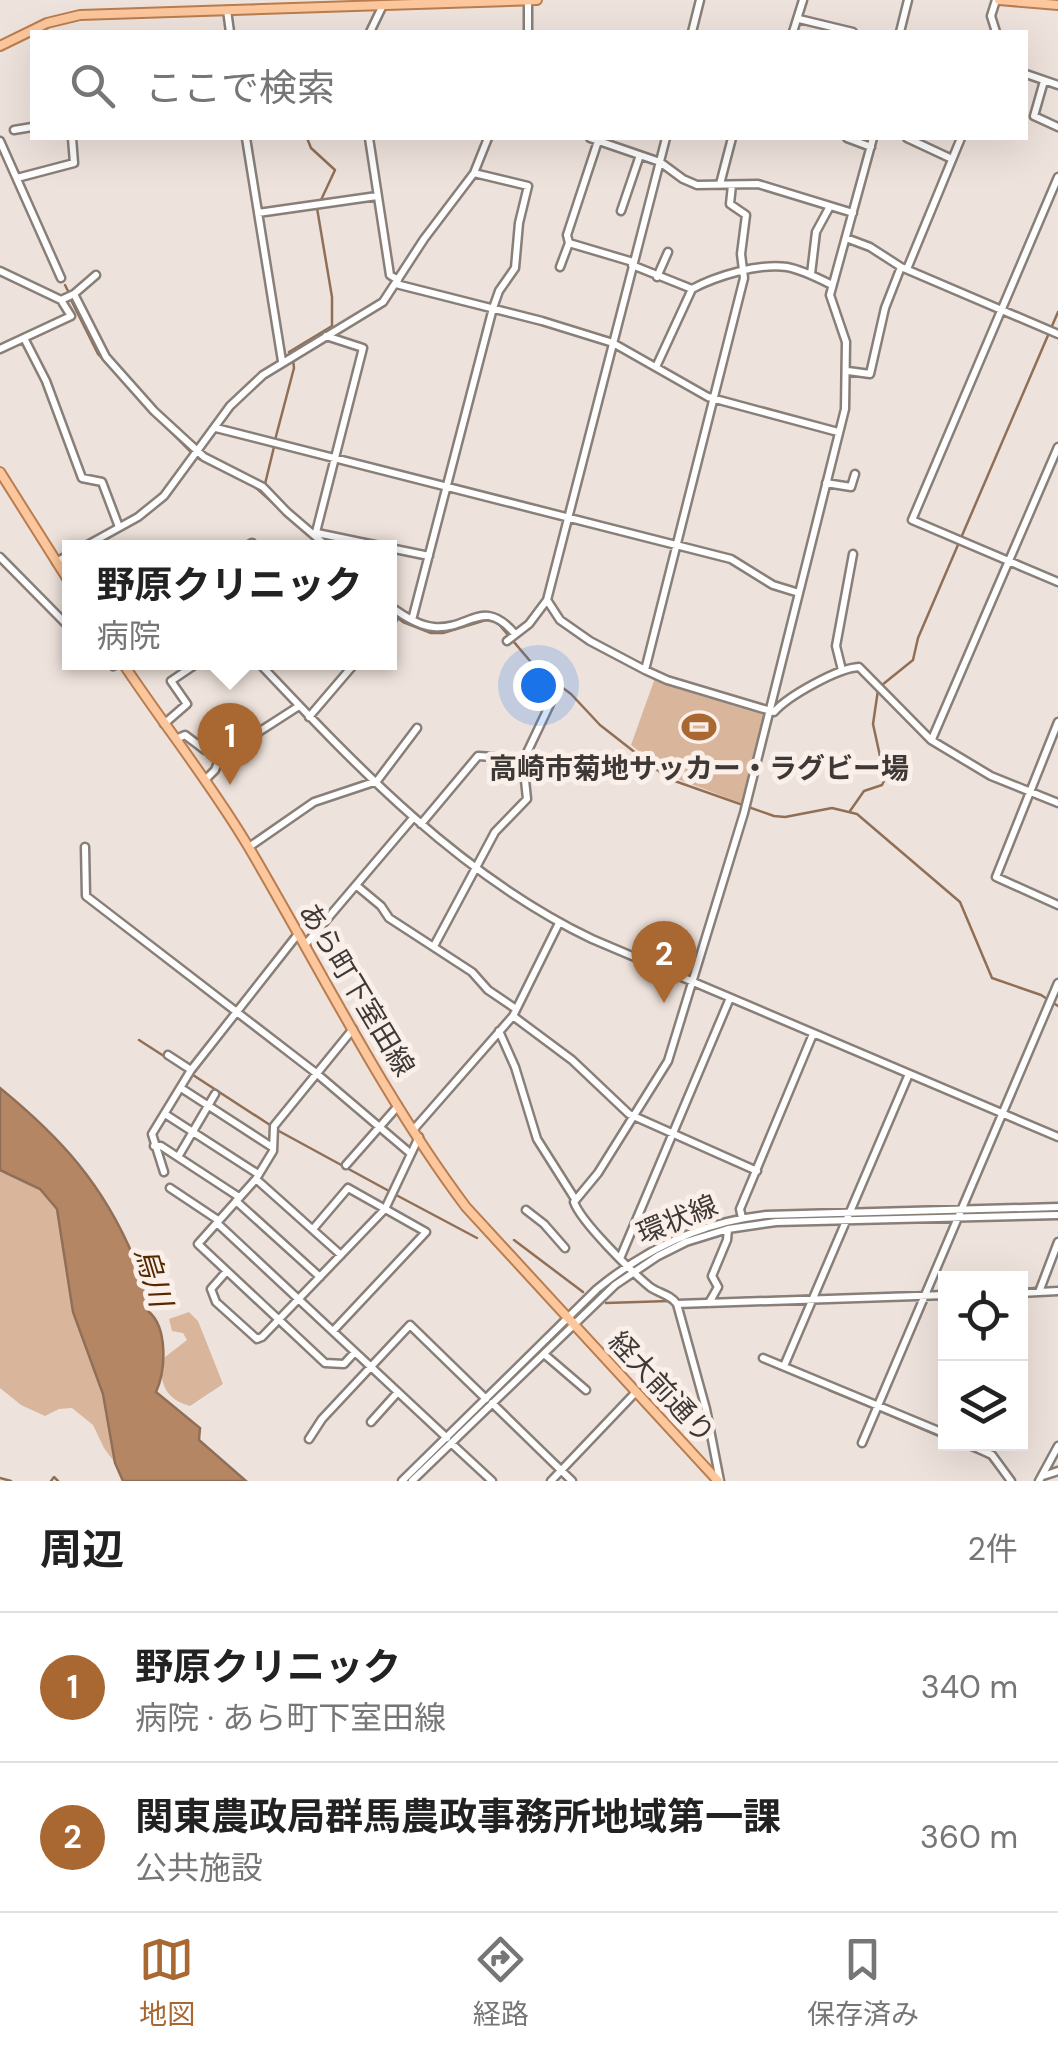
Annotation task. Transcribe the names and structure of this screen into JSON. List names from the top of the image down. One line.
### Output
{"streets":{"main road":["あら町下室田線","経大前通り"],"street":["環状線"]},"crossings":[["あら町下室田線","環状線"],["あら町下室田線","経大前通り"],["環状線","経大前通り"]],"water":["烏川"],"places":{"sports":["高崎市菊地サッカー・ラグビー場"]},"page":{"search":"ここで検索","popup":["野原クリニック","病院"],"pins":["1","2"],"heading":["周辺","2件"],"list":[{"mark":"1","name":"野原クリニック","note":"病院 · あら町下室田線","value":"340 m"},{"mark":"2","name":"関東農政局群馬農政事務所地域第一課","note":"公共施設","value":"360 m"}],"nav":["地図","経路","保存済み"]}}
